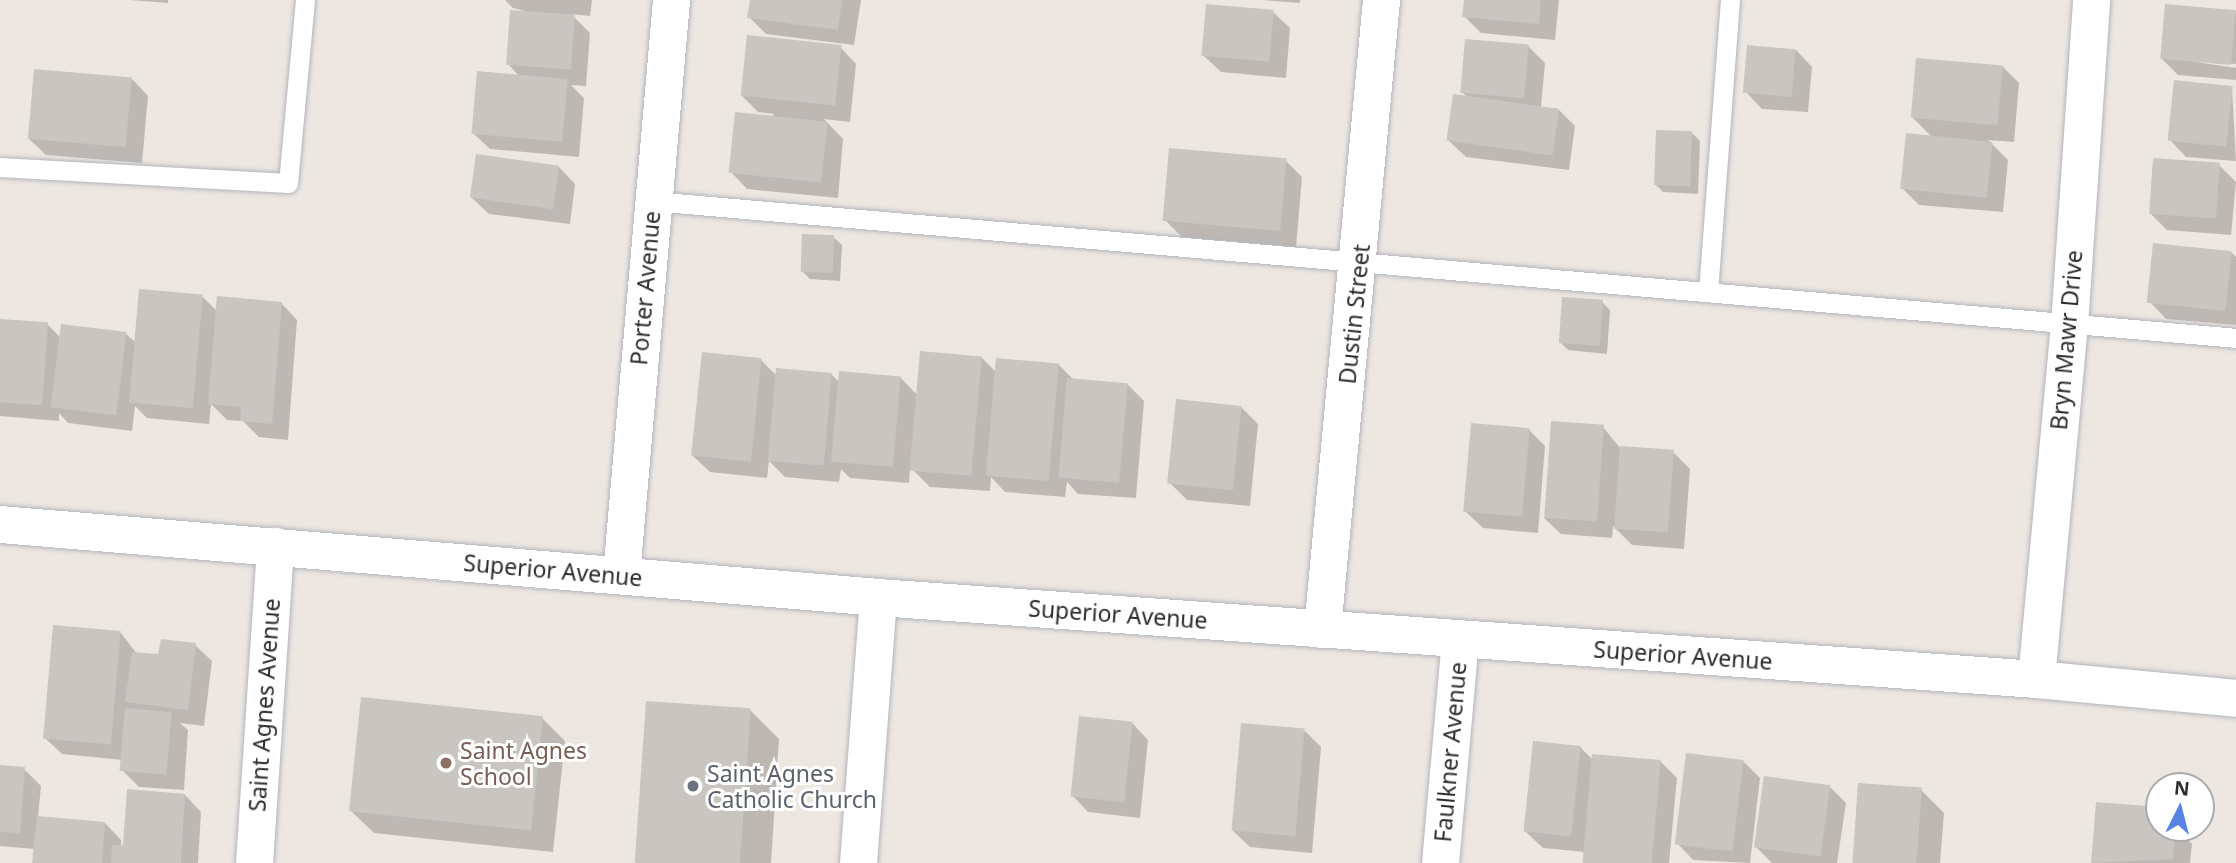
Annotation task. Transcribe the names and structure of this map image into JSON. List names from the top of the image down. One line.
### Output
{"streets":{"street":["Porter Avenue","Dustin Street","Bryn Mawr Drive","Superior Avenue","Saint Agnes Avenue","Faulkner Avenue"]},"crossings":[["Porter Avenue","Superior Avenue"],["Dustin Street","Superior Avenue"],["Bryn Mawr Drive","Superior Avenue"],["Superior Avenue","Saint Agnes Avenue"],["Superior Avenue","Faulkner Avenue"]],"places":["Saint Agnes School","Saint Agnes Catholic Church"],"north":"top"}
